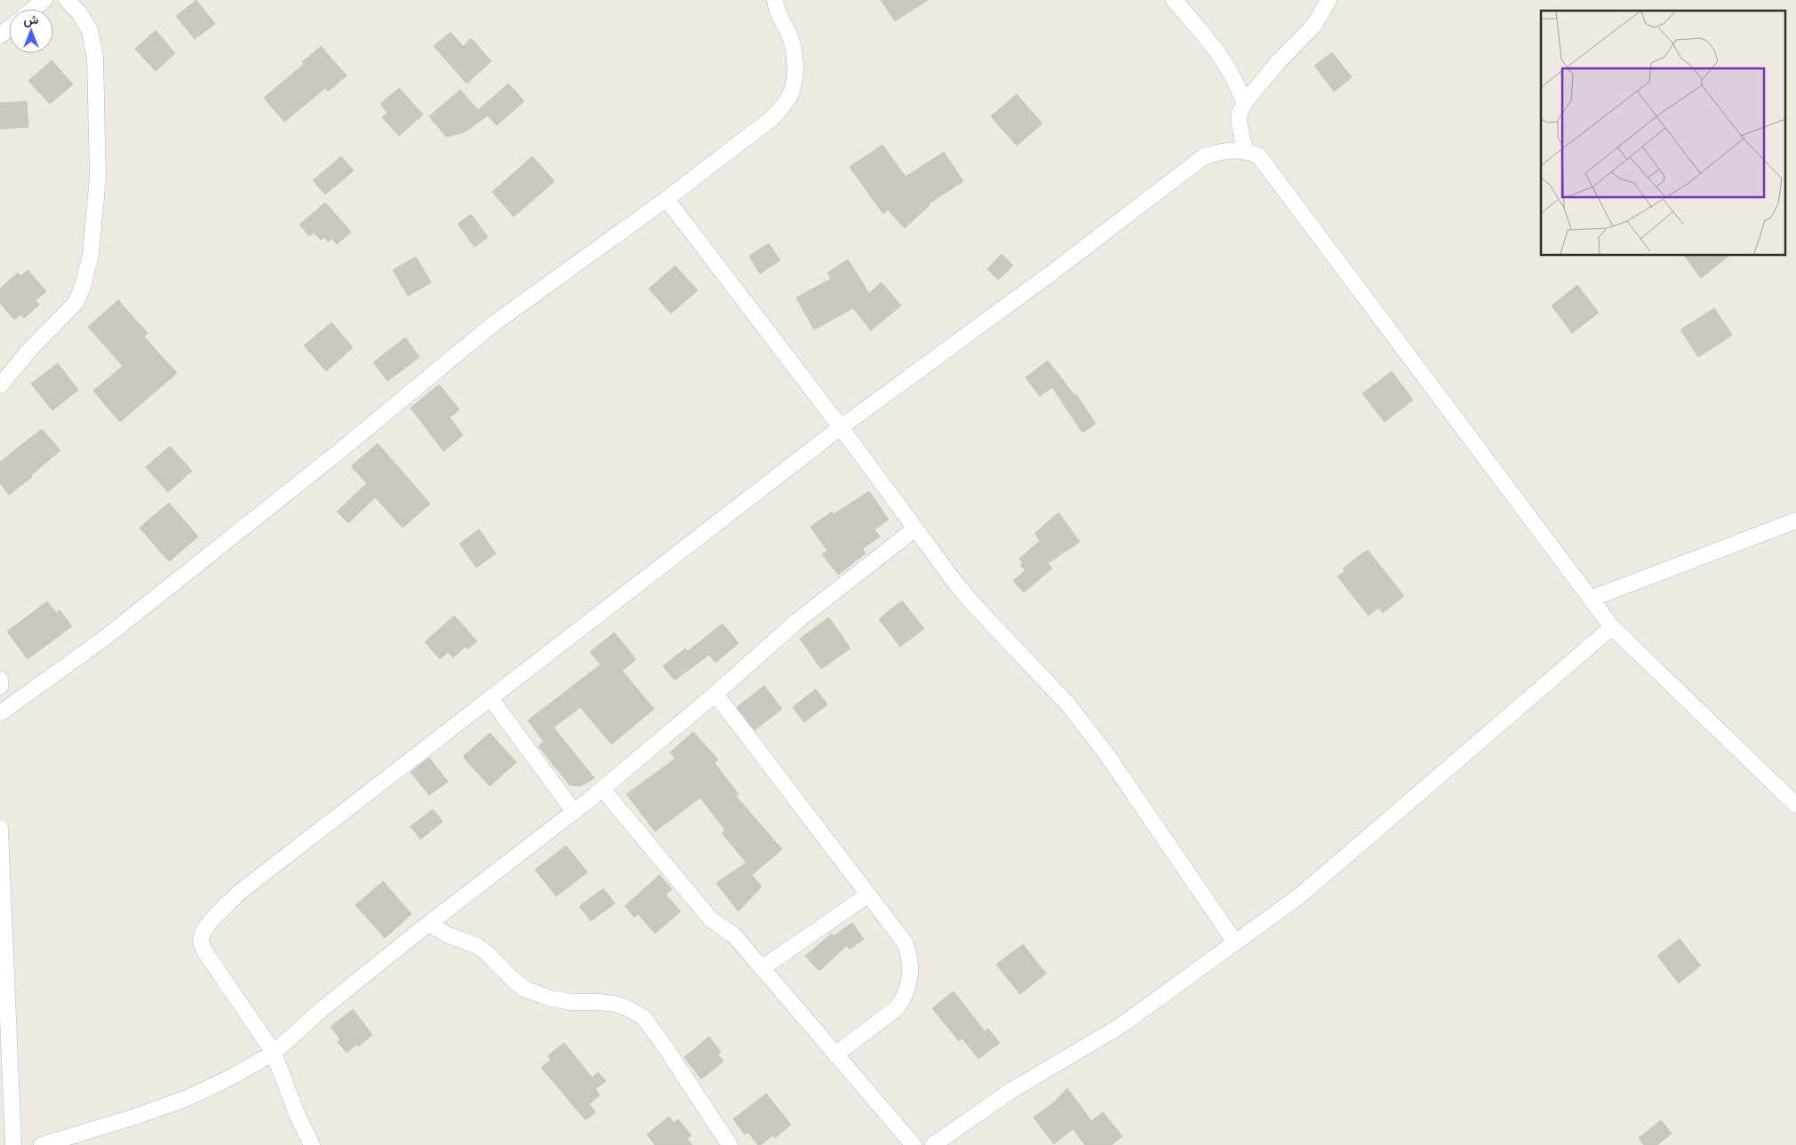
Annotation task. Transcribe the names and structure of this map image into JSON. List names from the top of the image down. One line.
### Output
{"north":"top"}
